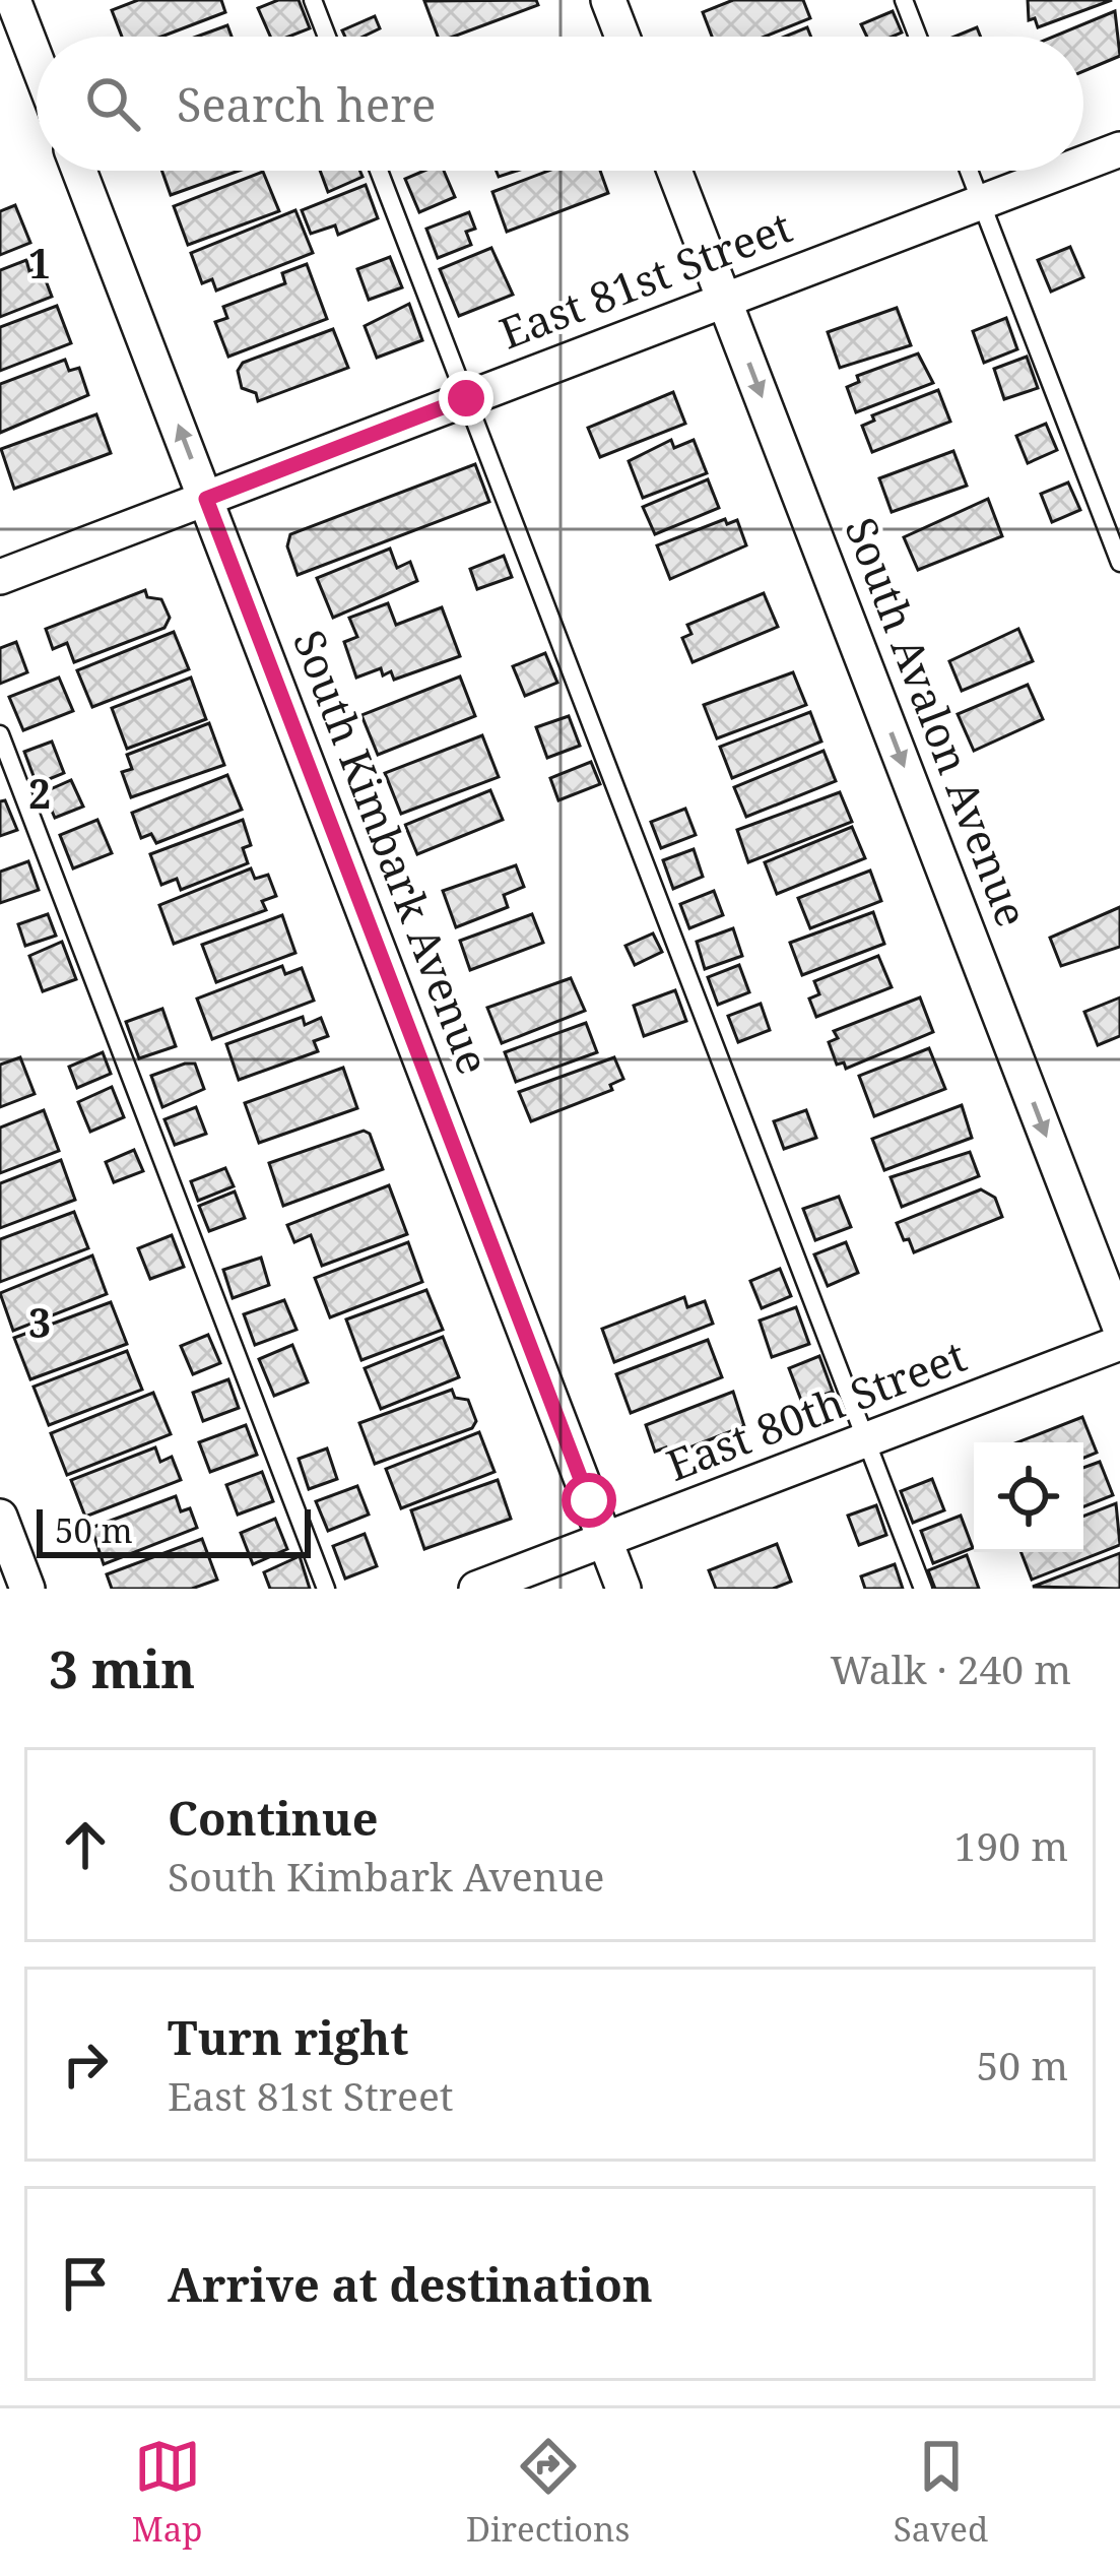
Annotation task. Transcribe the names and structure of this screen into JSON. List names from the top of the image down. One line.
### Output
{"streets":{"street":["East 81st Street","South Avalon Avenue","South Kimbark Avenue","East 80th Street"]},"crossings":[["East 81st Street","South Avalon Avenue"],["East 81st Street","South Kimbark Avenue"],["South Kimbark Avenue","East 80th Street"]],"one_way":["South Avalon Avenue"],"scale_bar":"50 m","page":{"search":"Search here","scale":"50 m","heading":["3 min","Walk · 240 m"],"list":[["Continue","South Kimbark Avenue","190 m"],["Turn right","East 81st Street","50 m"],"Arrive at destination"],"nav":["Map","Directions","Saved"]},"grid":{"rows":["1","2","3"]}}
